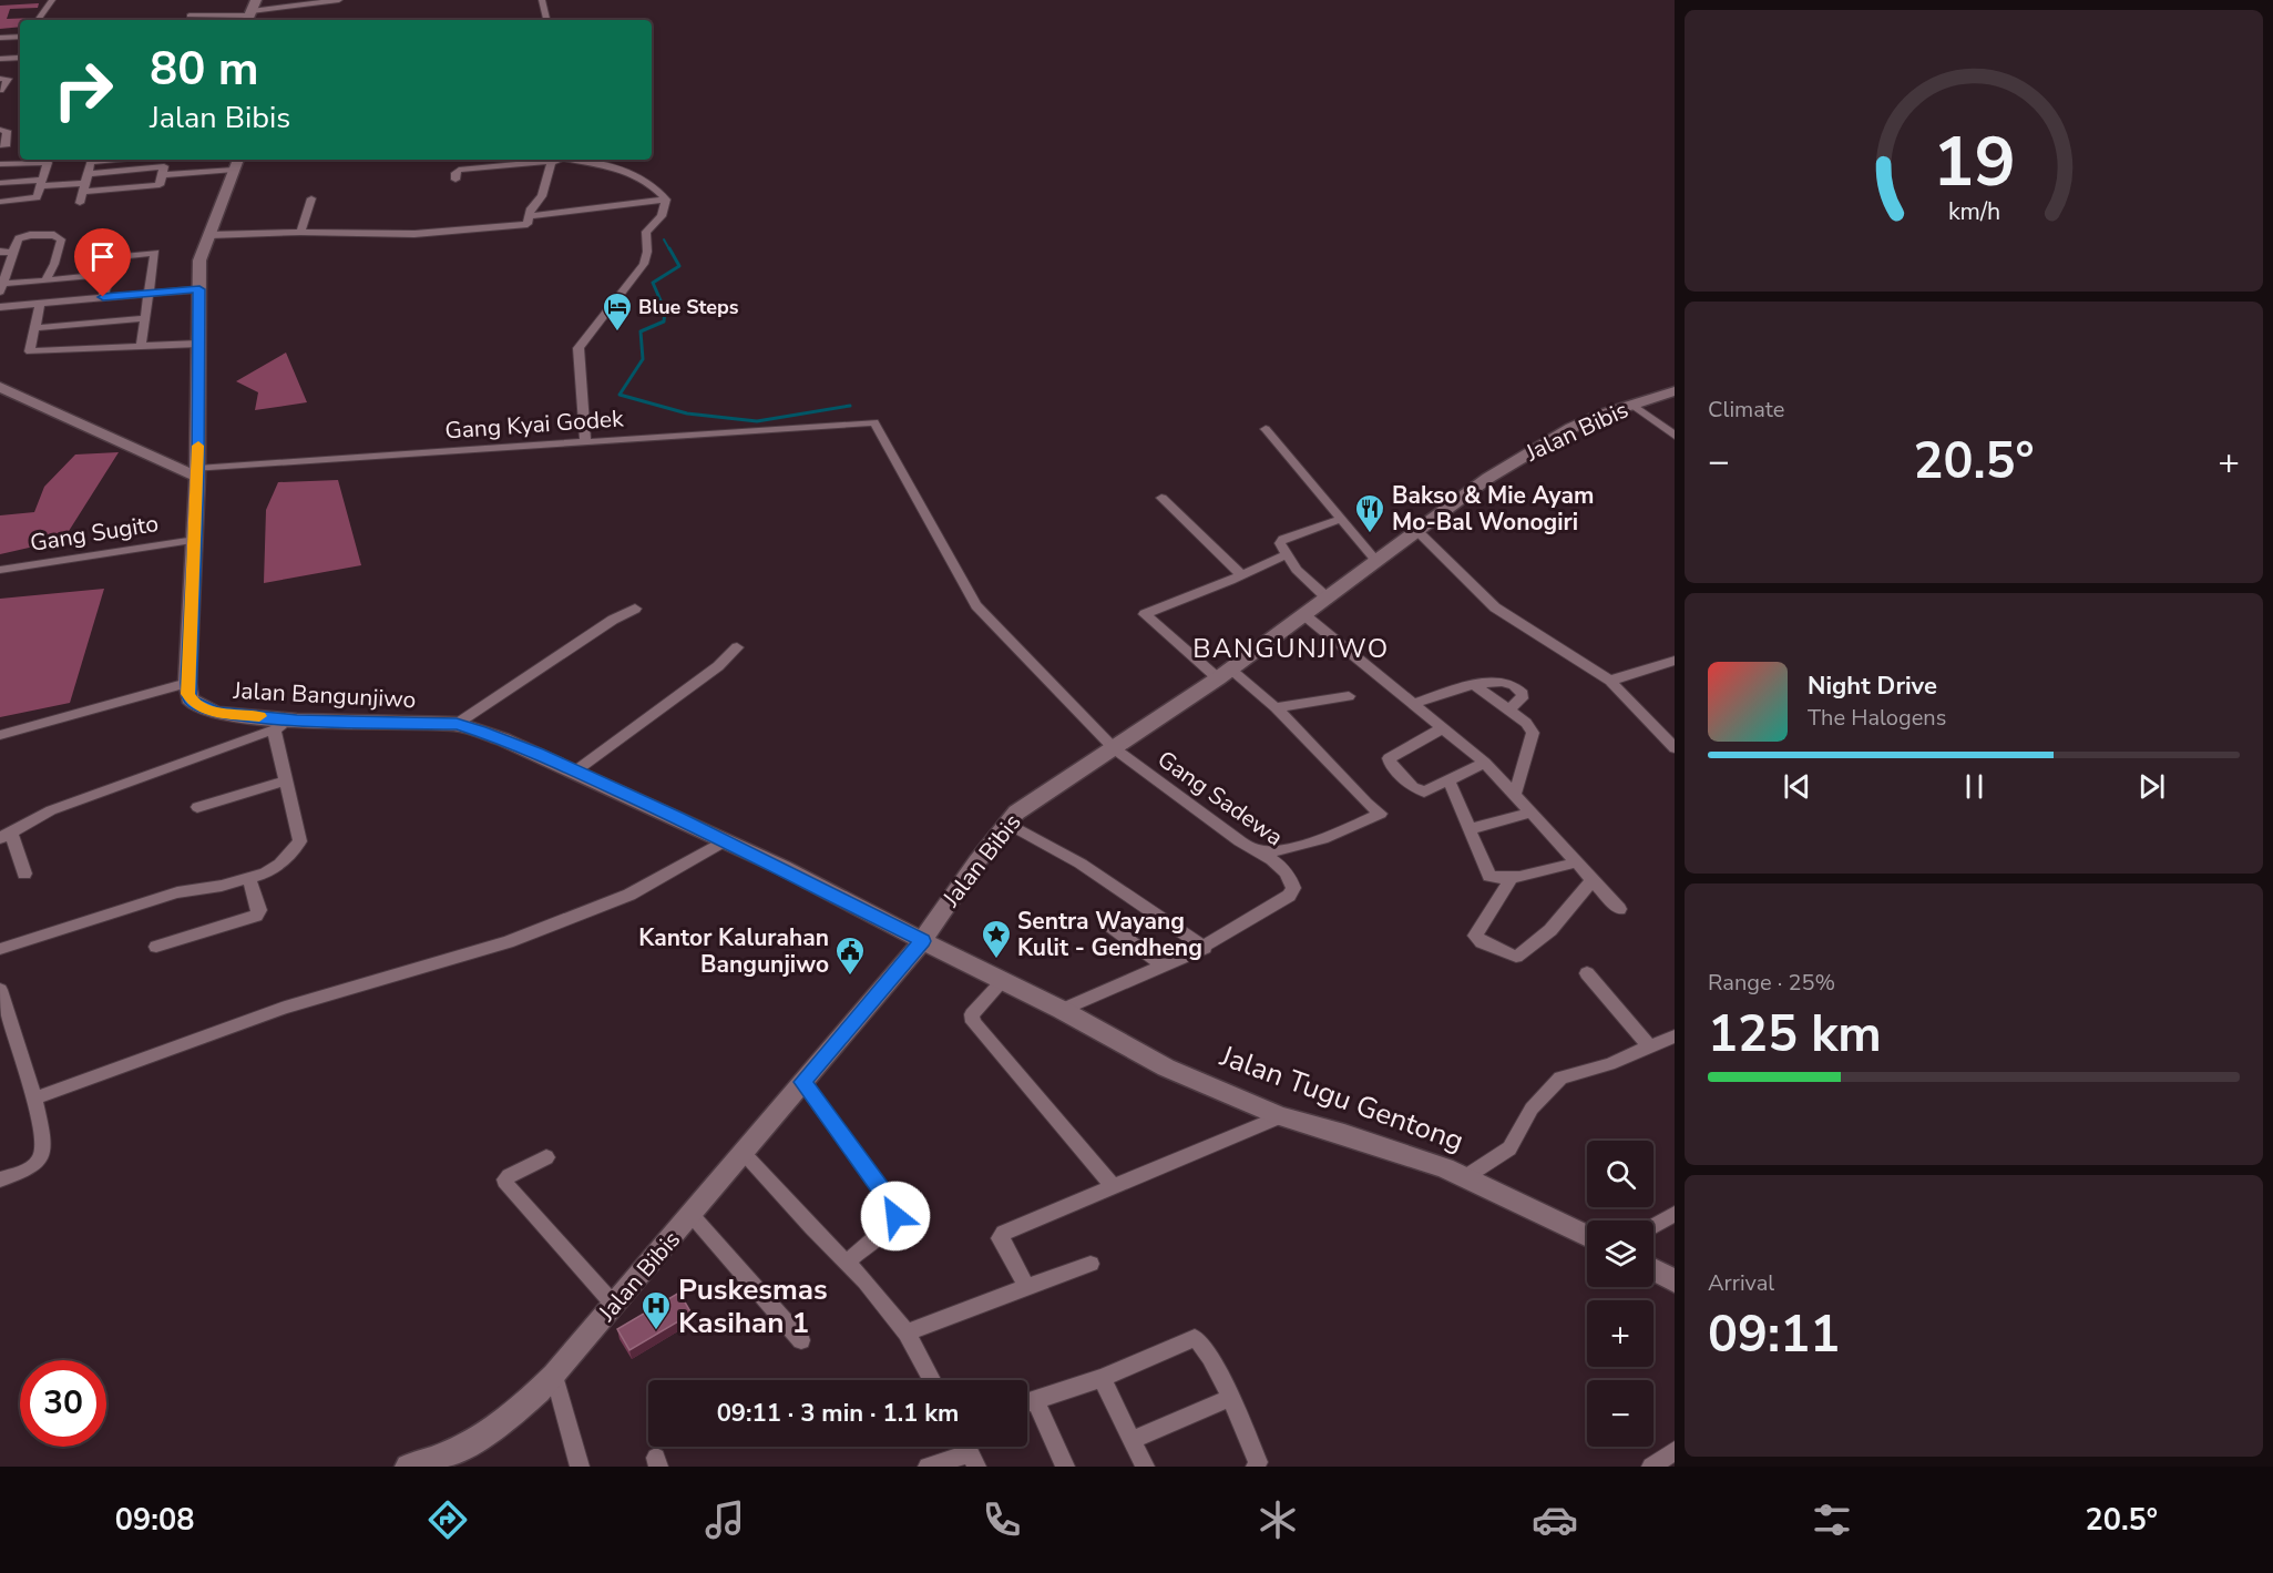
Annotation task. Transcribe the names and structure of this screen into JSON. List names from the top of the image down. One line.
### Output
{"streets":{"main road":["Jalan Bibis","Jalan Bangunjiwo","Jalan Tugu Gentong"],"street":["Gang Kyai Godek","Gang Sugito","Gang Sadewa"]},"crossings":[["Gang Kyai Godek","Gang Sadewa"],["Jalan Bibis","Jalan Bangunjiwo"],["Jalan Bibis","Gang Sadewa"],["Jalan Bibis","Jalan Tugu Gentong"],["Jalan Bangunjiwo","Jalan Tugu Gentong"]],"districts":["BANGUNJIWO"],"places":{"hotel":["Blue Steps"],"restaurant":["Bakso & Mie Ayam Mo-Bal Wonogiri"],"place":["Sentra Wayang Kulit - Gendheng"],"public building":["Kantor Kalurahan Bangunjiwo"],"hospital":["Puskesmas Kasihan 1"]},"page":{"turn":["80 m","Jalan Bibis"],"tile":["Climate",["Range · 25%","125 km"],["Arrival","09:11"]],"heat":["−","20.5°","+"],"song":["Night Drive","The Halogens"],"map_buttons":["+","−"],"limit":"30","trip":"09:11 · 3 min · 1.1 km","tabs":["09:08","20.5°"],"gauge":["19","km/h"]}}
